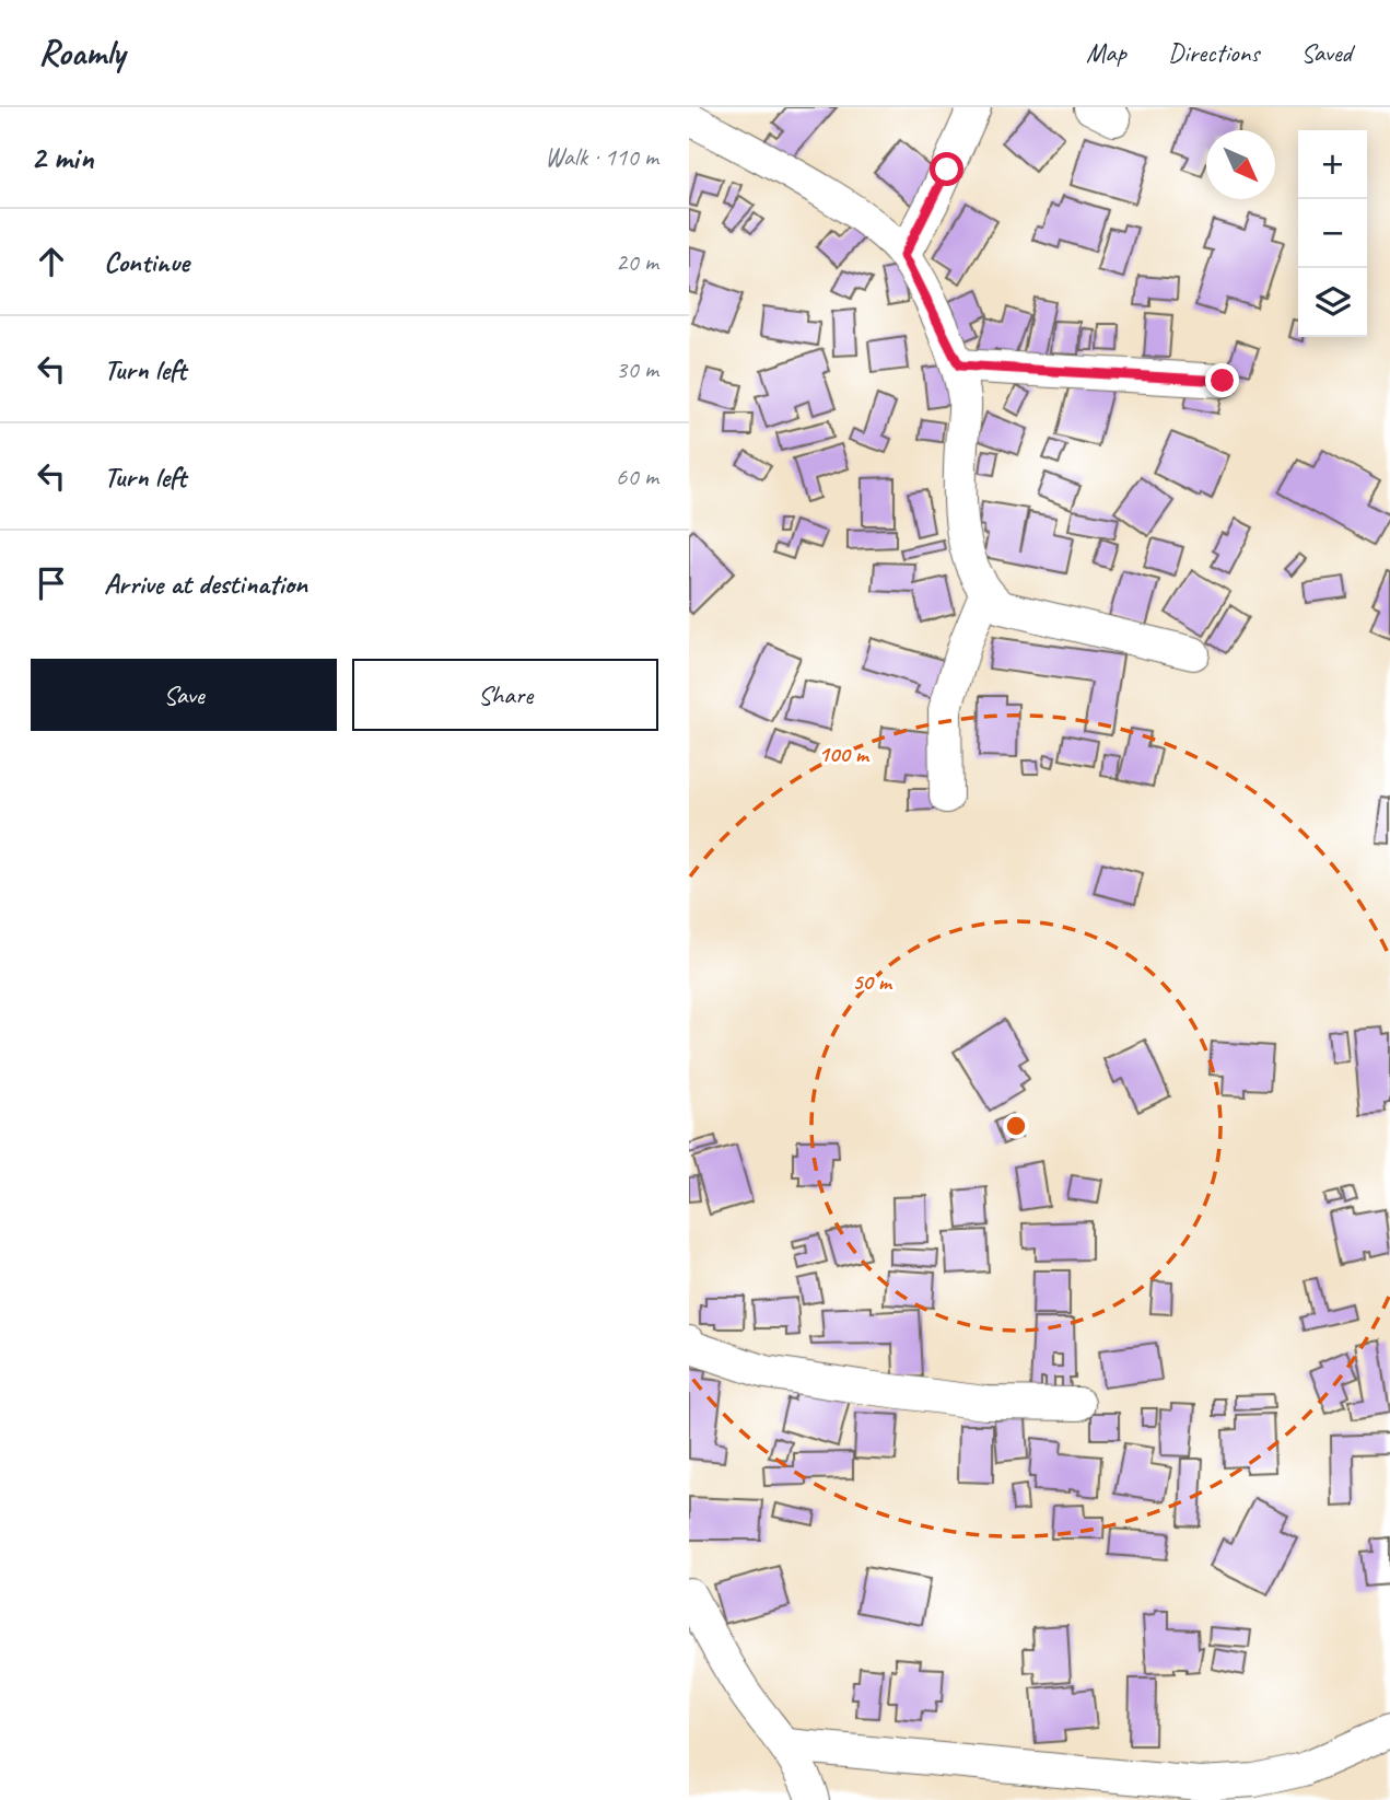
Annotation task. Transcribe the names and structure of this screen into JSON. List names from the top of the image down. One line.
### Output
{"north":"bottom right","page":{"header":"Roamly","nav":["Map","Directions","Saved"],"heading":["2 min","Walk · 110 m"],"map_buttons":["+","−"],"list":[["Continue","20 m"],["Turn left","30 m"],["Turn left","60 m"],"Arrive at destination"],"buttons":["Save","Share"]},"rings":["100 m","50 m"]}
